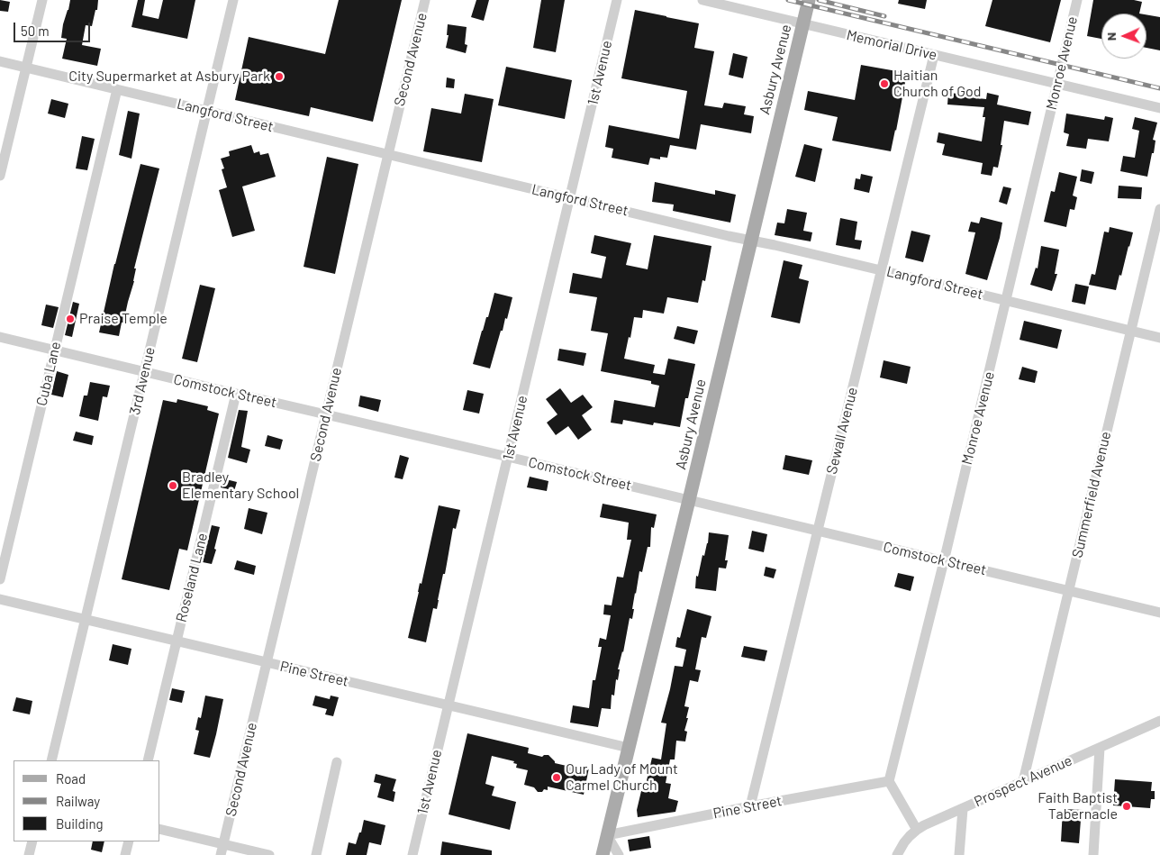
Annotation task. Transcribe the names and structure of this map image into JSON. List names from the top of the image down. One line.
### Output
{"streets":{"main road":["Asbury Avenue"],"street":["Memorial Drive","Second Avenue","Monroe Avenue","1st Avenue","Langford Street","Cuba Lane","3rd Avenue","Comstock Street","Sewall Avenue","Summerfield Avenue","Roseland Lane","Pine Street","Prospect Avenue"]},"crossings":[["Memorial Drive","Monroe Avenue"],["Memorial Drive","Asbury Avenue"],["Memorial Drive","Sewall Avenue"],["Second Avenue","Langford Street"],["Second Avenue","Comstock Street"],["Second Avenue","Pine Street"],["Monroe Avenue","Langford Street"],["Monroe Avenue","Comstock Street"],["Monroe Avenue","Pine Street"],["Asbury Avenue","Langford Street"],["Asbury Avenue","Comstock Street"],["Asbury Avenue","Pine Street"],["1st Avenue","Langford Street"],["1st Avenue","Comstock Street"],["1st Avenue","Pine Street"],["Langford Street","Cuba Lane"],["Langford Street","3rd Avenue"],["Langford Street","Sewall Avenue"],["Langford Street","Summerfield Avenue"],["Cuba Lane","Comstock Street"],["3rd Avenue","Comstock Street"],["3rd Avenue","Pine Street"],["Comstock Street","Sewall Avenue"],["Comstock Street","Summerfield Avenue"],["Comstock Street","Roseland Lane"],["Sewall Avenue","Pine Street"],["Summerfield Avenue","Prospect Avenue"],["Roseland Lane","Pine Street"]],"places":["City Supermarket at Asbury Park","Haitian Church of God","Praise Temple","Bradley Elementary School","Our Lady of Mount Carmel Church","Faith Baptist Tabernacle"],"legend":["Road","Railway","Building"],"scale_bar":"50 m","north":"left"}
